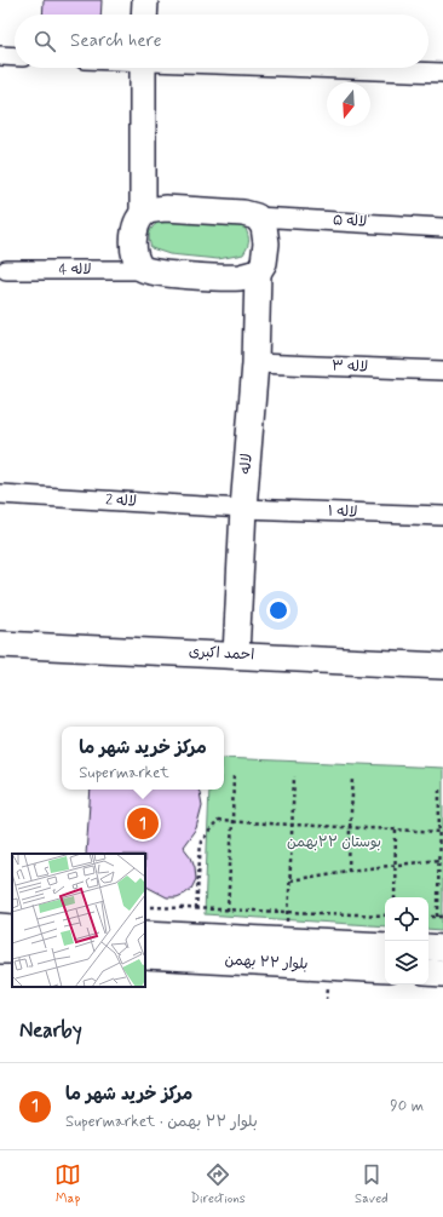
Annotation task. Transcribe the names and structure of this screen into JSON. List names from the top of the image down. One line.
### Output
{"streets":{"street":["لاله ۵","لاله 4","لاله ۳","لاله","لاله 2","لاله ۱","احمد اکبری","بلوار ۲۲ بهمن"]},"crossings":[["لاله ۵","لاله"],["لاله ۳","لاله"],["لاله","لاله 2"],["لاله","لاله ۱"],["لاله","احمد اکبری"],["لاله 2","لاله ۱"]],"parks":["بوستان ۲۲بهمن"],"north":"bottom","page":{"search":"Search here","popup":["مرکز خرید شهر ما","Supermarket"],"pins":"1","heading":"Nearby","list":[{"mark":"1","name":"مرکز خرید شهر ما","note":"Supermarket · بلوار ۲۲ بهمن","value":"90 m"}],"nav":["Map","Directions","Saved"]}}
